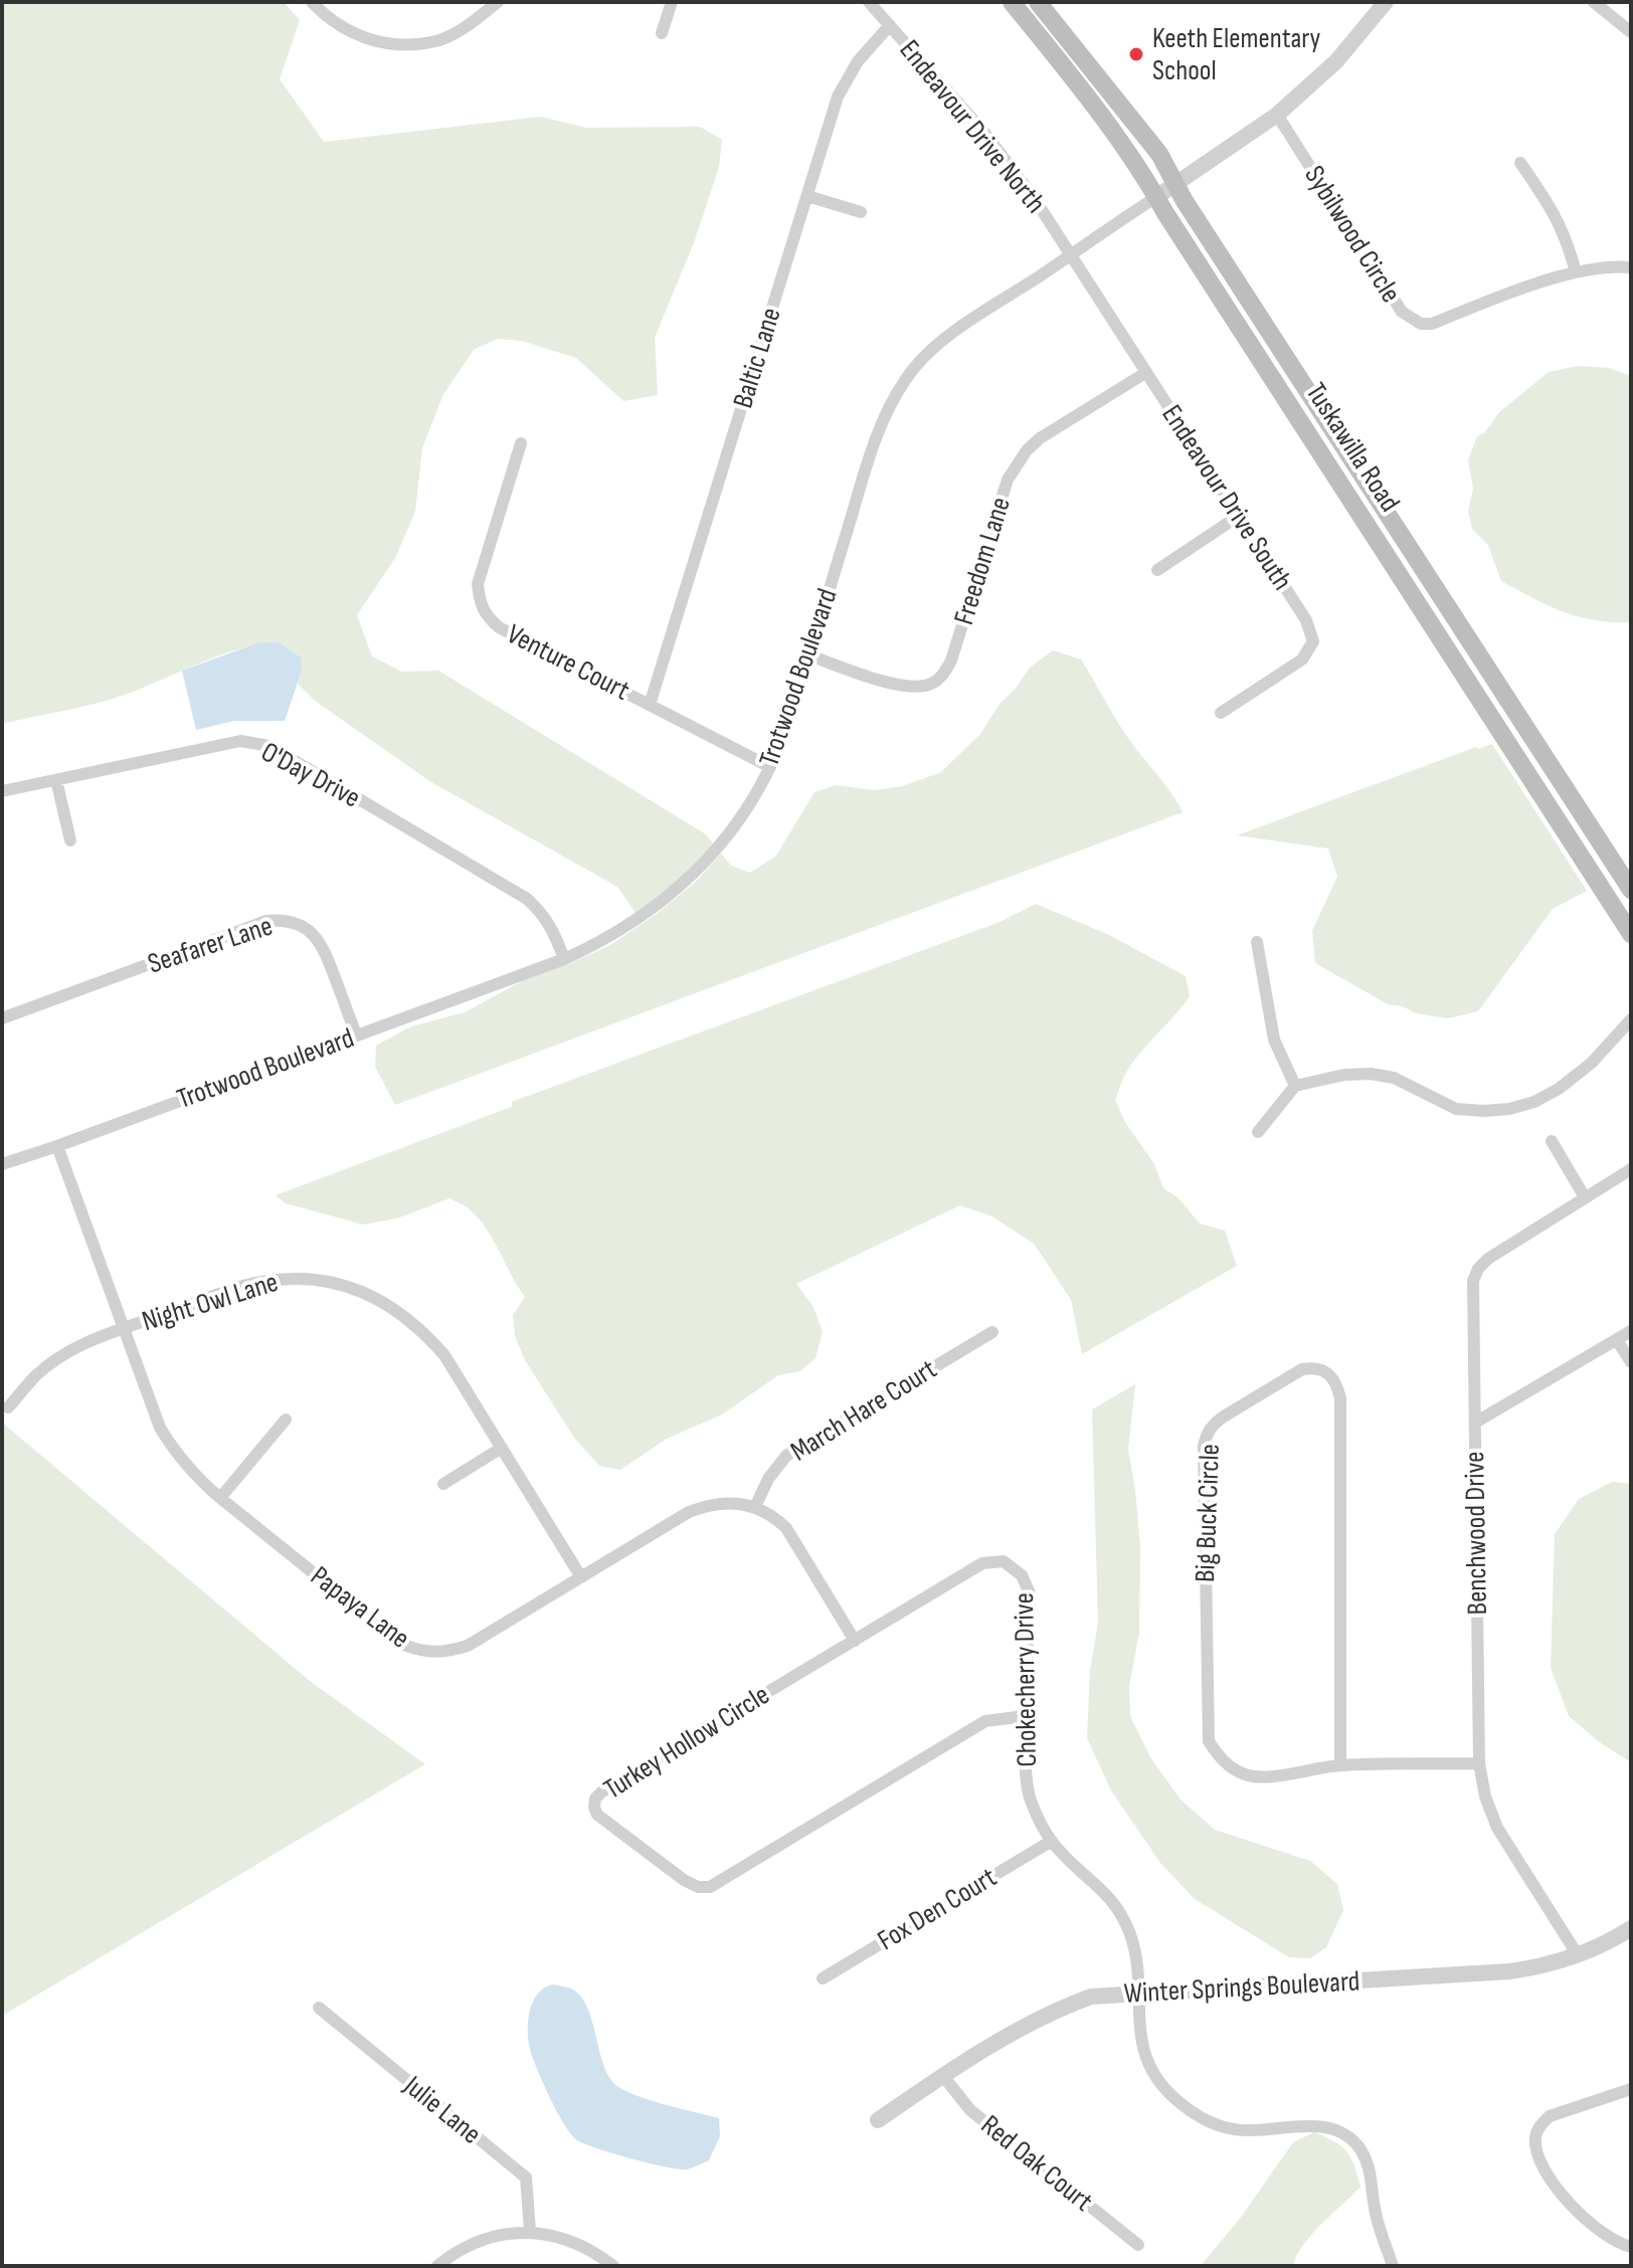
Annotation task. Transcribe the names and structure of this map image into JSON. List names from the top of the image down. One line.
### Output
{"streets":{"main road":["Tuskawilla Road"],"street":["Endeavour Drive North","Sybilwood Circle","Baltic Lane","Endeavour Drive South","Freedom Lane","Venture Court","Trotwood Boulevard","O'Day Drive","Seafarer Lane","Night Owl Lane","March Hare Court","Big Buck Circle","Benchwood Drive","Papaya Lane","Chokecherry Drive","Turkey Hollow Circle","Fox Den Court","Winter Springs Boulevard","Julie Lane","Red Oak Court"]},"crossings":[["Endeavour Drive North","Baltic Lane"],["Endeavour Drive North","Endeavour Drive South"],["Endeavour Drive North","Trotwood Boulevard"],["Sybilwood Circle","Trotwood Boulevard"],["Baltic Lane","Venture Court"],["Tuskawilla Road","Trotwood Boulevard"],["Endeavour Drive South","Freedom Lane"],["Endeavour Drive South","Trotwood Boulevard"],["Freedom Lane","Trotwood Boulevard"],["Venture Court","Trotwood Boulevard"],["Trotwood Boulevard","O'Day Drive"],["Trotwood Boulevard","Seafarer Lane"],["Trotwood Boulevard","Papaya Lane"],["Night Owl Lane","Papaya Lane"],["March Hare Court","Papaya Lane"],["Big Buck Circle","Benchwood Drive"],["Benchwood Drive","Winter Springs Boulevard"],["Chokecherry Drive","Turkey Hollow Circle"],["Chokecherry Drive","Fox Den Court"],["Chokecherry Drive","Winter Springs Boulevard"],["Winter Springs Boulevard","Red Oak Court"]],"places":["Keeth Elementary School"]}
